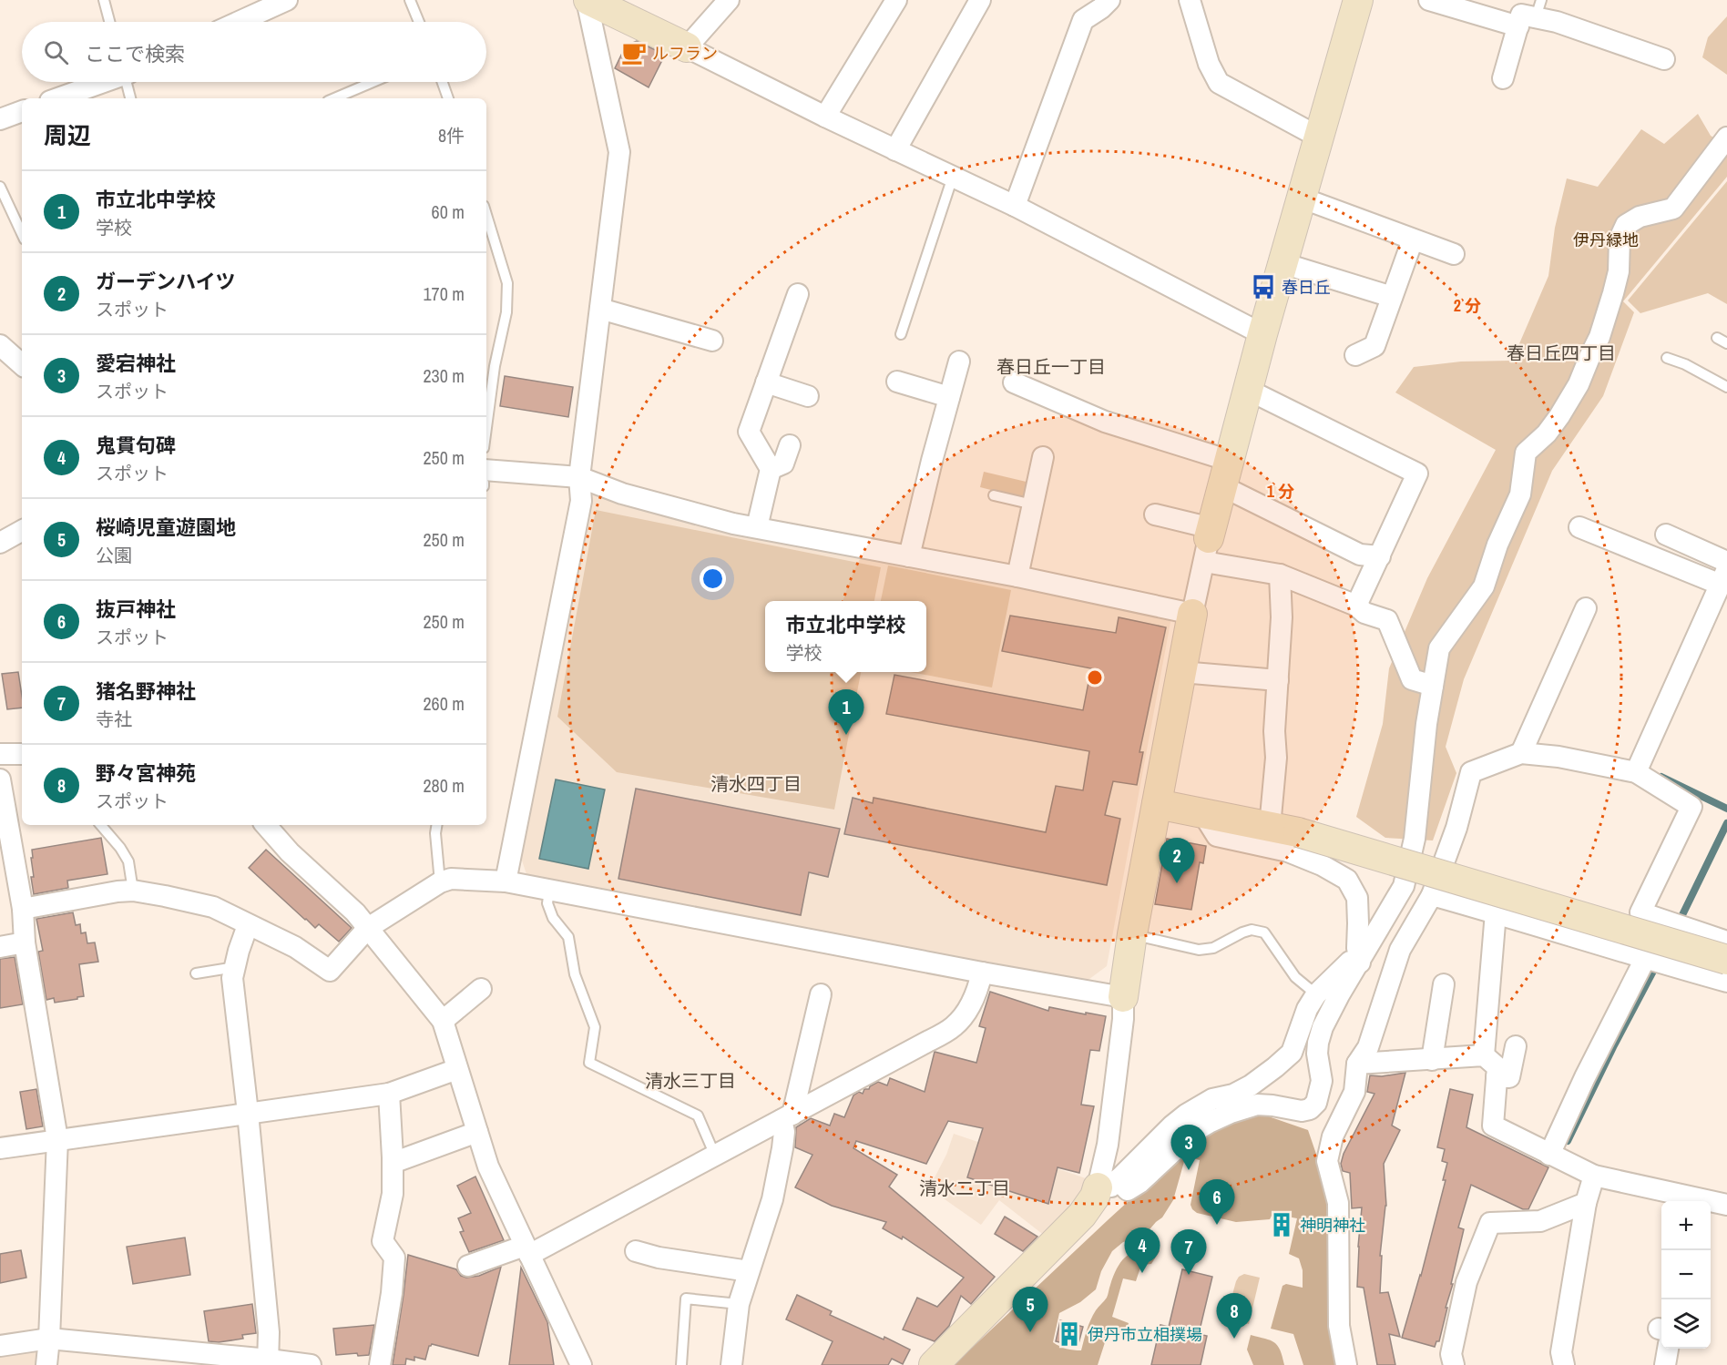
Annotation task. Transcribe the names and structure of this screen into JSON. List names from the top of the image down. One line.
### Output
{"districts":["春日丘四丁目","春日丘一丁目","清水四丁目","清水三丁目","清水二丁目"],"parks":["伊丹緑地"],"places":{"cafe":["ルフラン"],"bus stop":["春日丘"],"building":["神明神社","伊丹市立相撲場"]},"page":{"search":"ここで検索","heading":["周辺","8件"],"list":[{"mark":"1","name":"市立北中学校","note":"学校","value":"60 m"},{"mark":"2","name":"ガーデンハイツ","note":"スポット","value":"170 m"},{"mark":"3","name":"愛宕神社","note":"スポット","value":"230 m"},{"mark":"4","name":"鬼貫句碑","note":"スポット","value":"250 m"},{"mark":"5","name":"桜崎児童遊園地","note":"公園","value":"250 m"},{"mark":"6","name":"抜戸神社","note":"スポット","value":"250 m"},{"mark":"7","name":"猪名野神社","note":"寺社","value":"260 m"},{"mark":"8","name":"野々宮神苑","note":"スポット","value":"280 m"}],"popup":["市立北中学校","学校"],"pins":["1","2","3","6","4","7","5","8"],"map_buttons":["+","−"]},"rings":["2 分","1 分"]}
